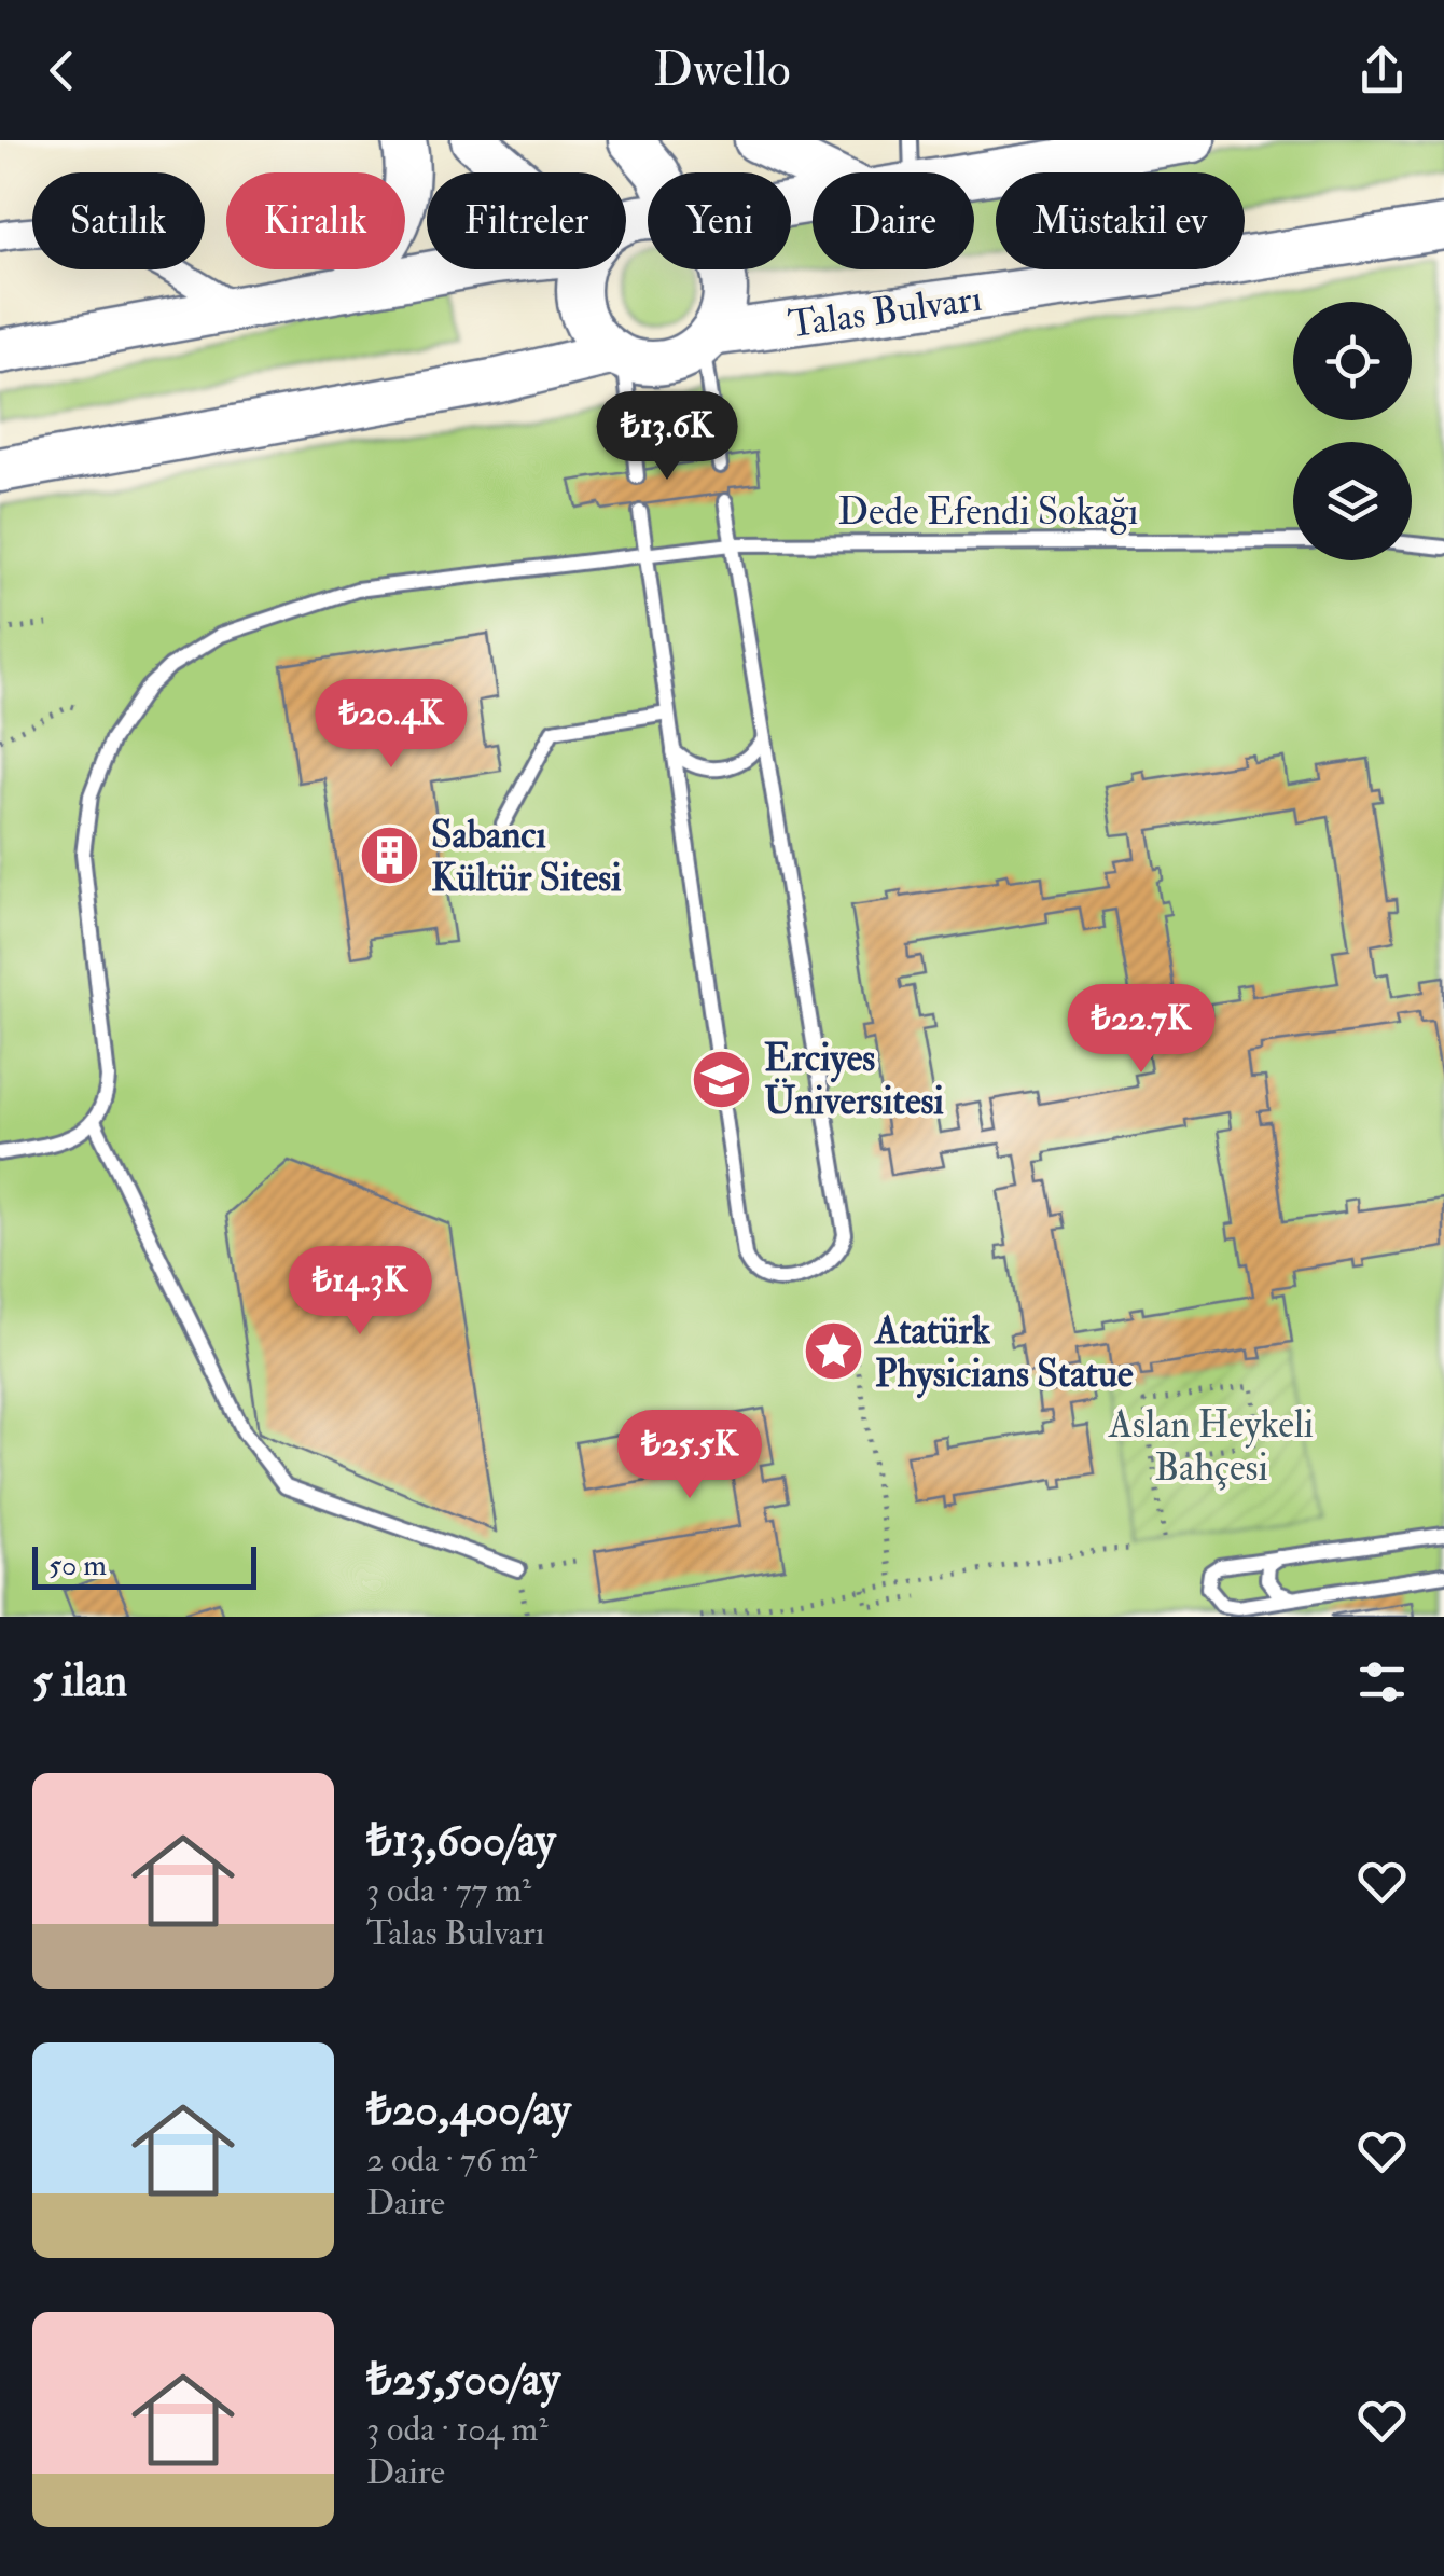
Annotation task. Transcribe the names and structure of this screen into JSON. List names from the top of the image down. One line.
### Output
{"streets":{"main road":["Talas Bulvarı"],"lane":["Dede Efendi Sokağı"]},"parks":["Aslan Heykeli Bahçesi"],"places":{"building":["Sabancı Kültür Sitesi"],"school or university":["Erciyes Üniversitesi"],"place":["Atatürk Physicians Statue"]},"scale_bar":"50 m","page":{"header":"Dwello","chip":["Satılık","Kiralık","Filtreler","Yeni","Daire","Müstakil ev"],"price":["₺13.6K","₺20.4K","₺22.7K","₺14.3K","₺25.5K"],"scale":"50 m","heading":"5 ilan","list":[{"name":"₺13,600/ay","note":"3 oda · 77 m² · Talas Bulvarı"},{"name":"₺20,400/ay","note":"2 oda · 76 m² · Daire"},{"name":"₺25,500/ay","note":"3 oda · 104 m² · Daire"}]}}
